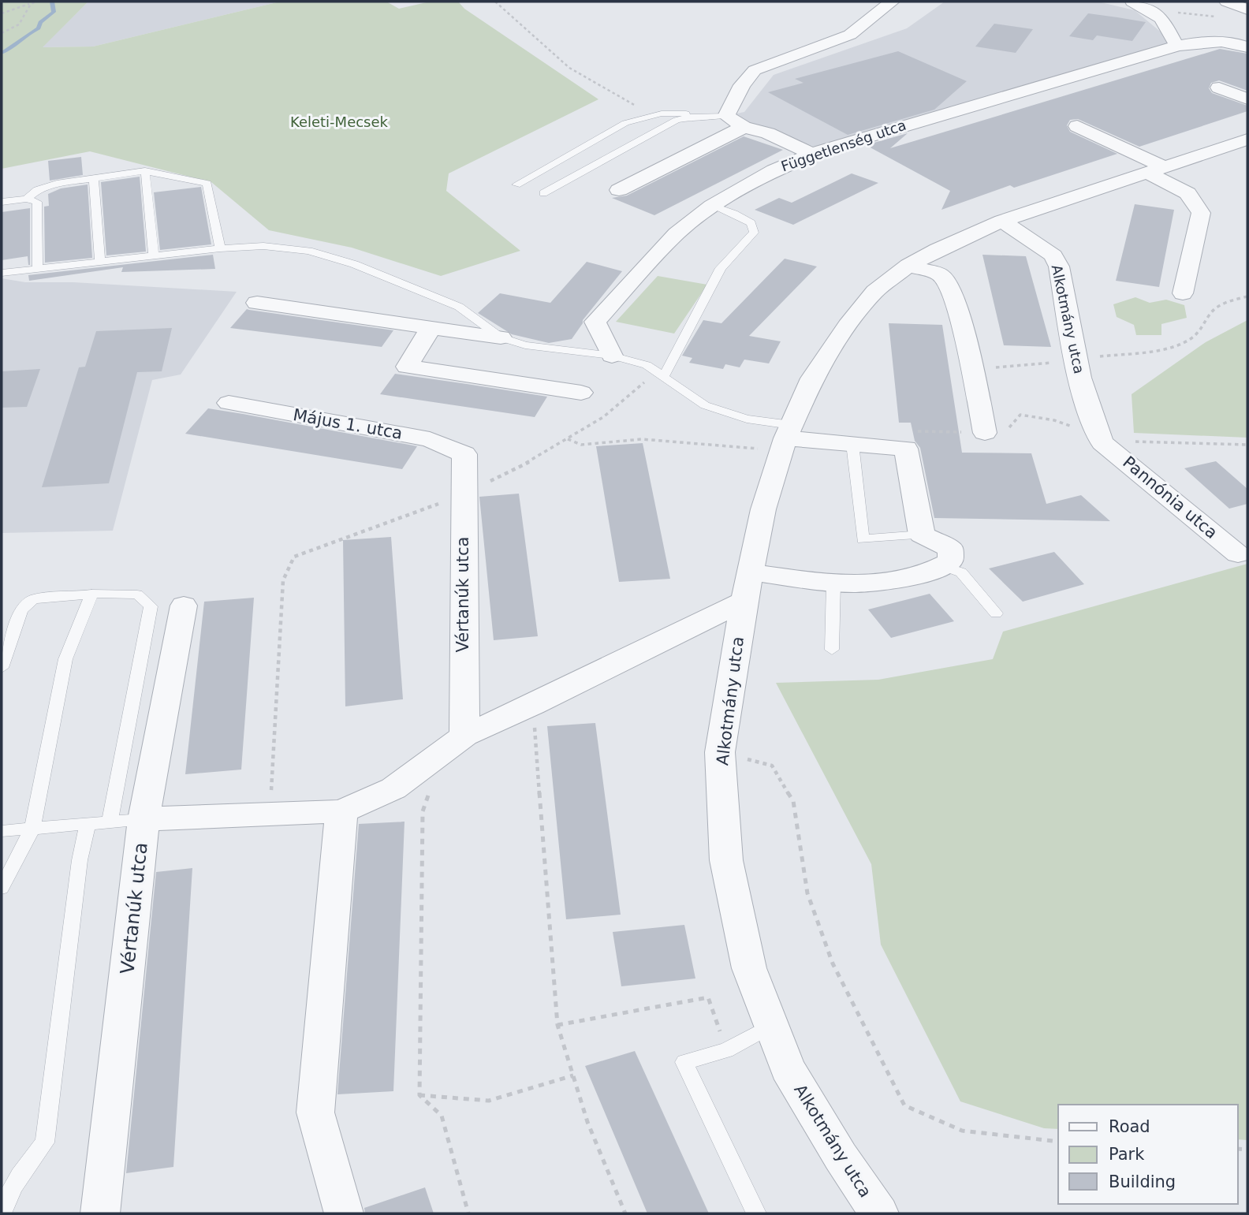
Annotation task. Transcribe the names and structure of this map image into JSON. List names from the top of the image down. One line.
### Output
{"streets":{"street":["Függetlenség utca","Alkotmány utca","Május 1. utca","Pannónia utca","Vértanúk utca"]},"crossings":[["Alkotmány utca","Pannónia utca"],["Május 1. utca","Vértanúk utca"]],"parks":["Keleti-Mecsek"],"legend":["Road","Park","Building"]}
